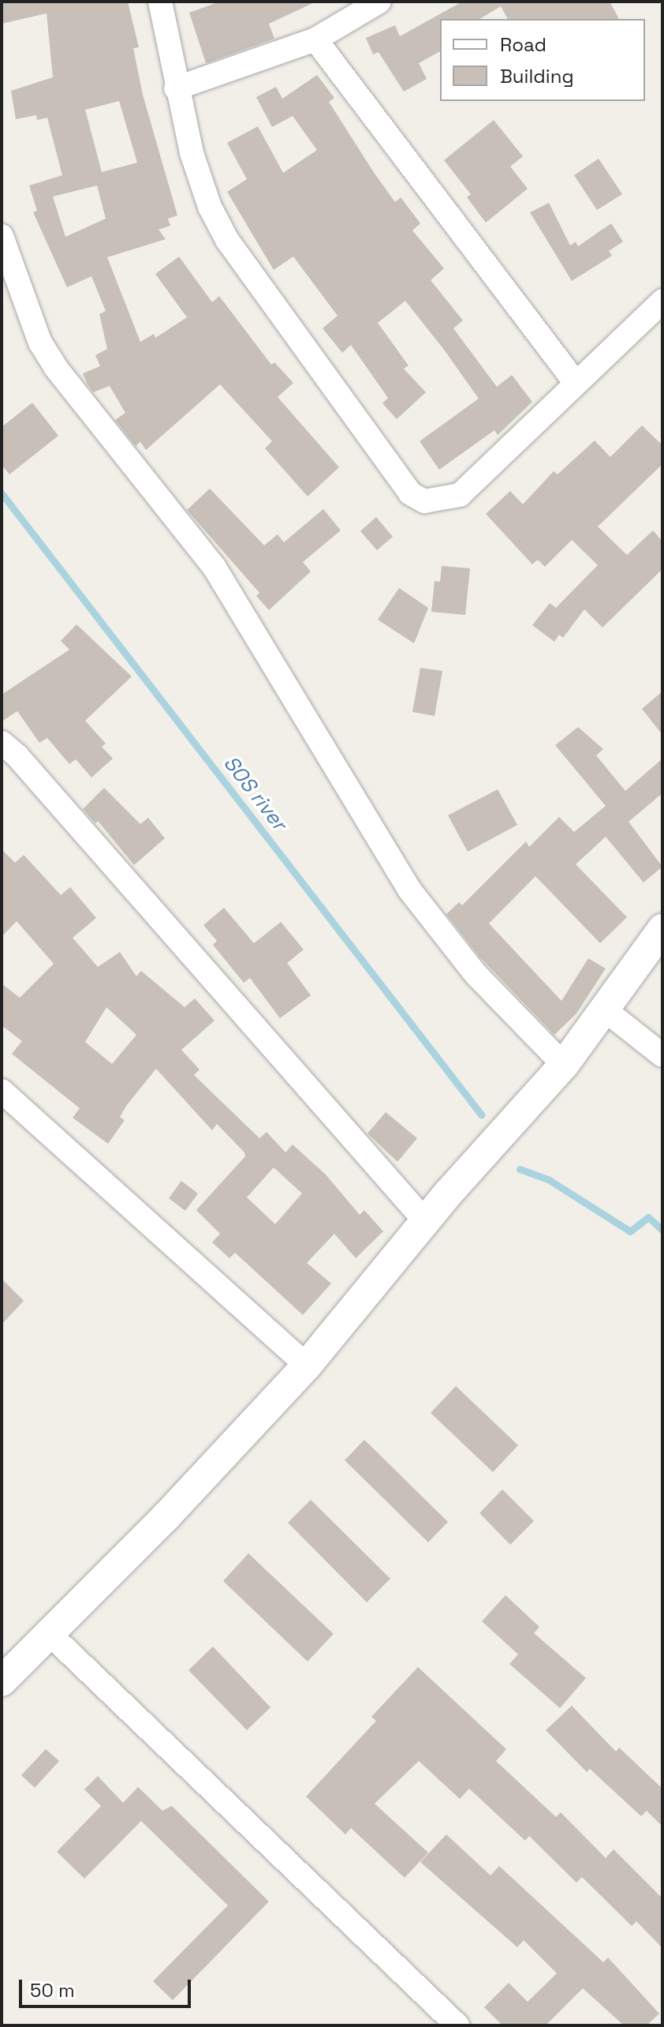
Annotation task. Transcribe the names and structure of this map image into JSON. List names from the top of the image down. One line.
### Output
{"water":["SOS river"],"legend":["Road","Building"],"scale_bar":"50 m"}
